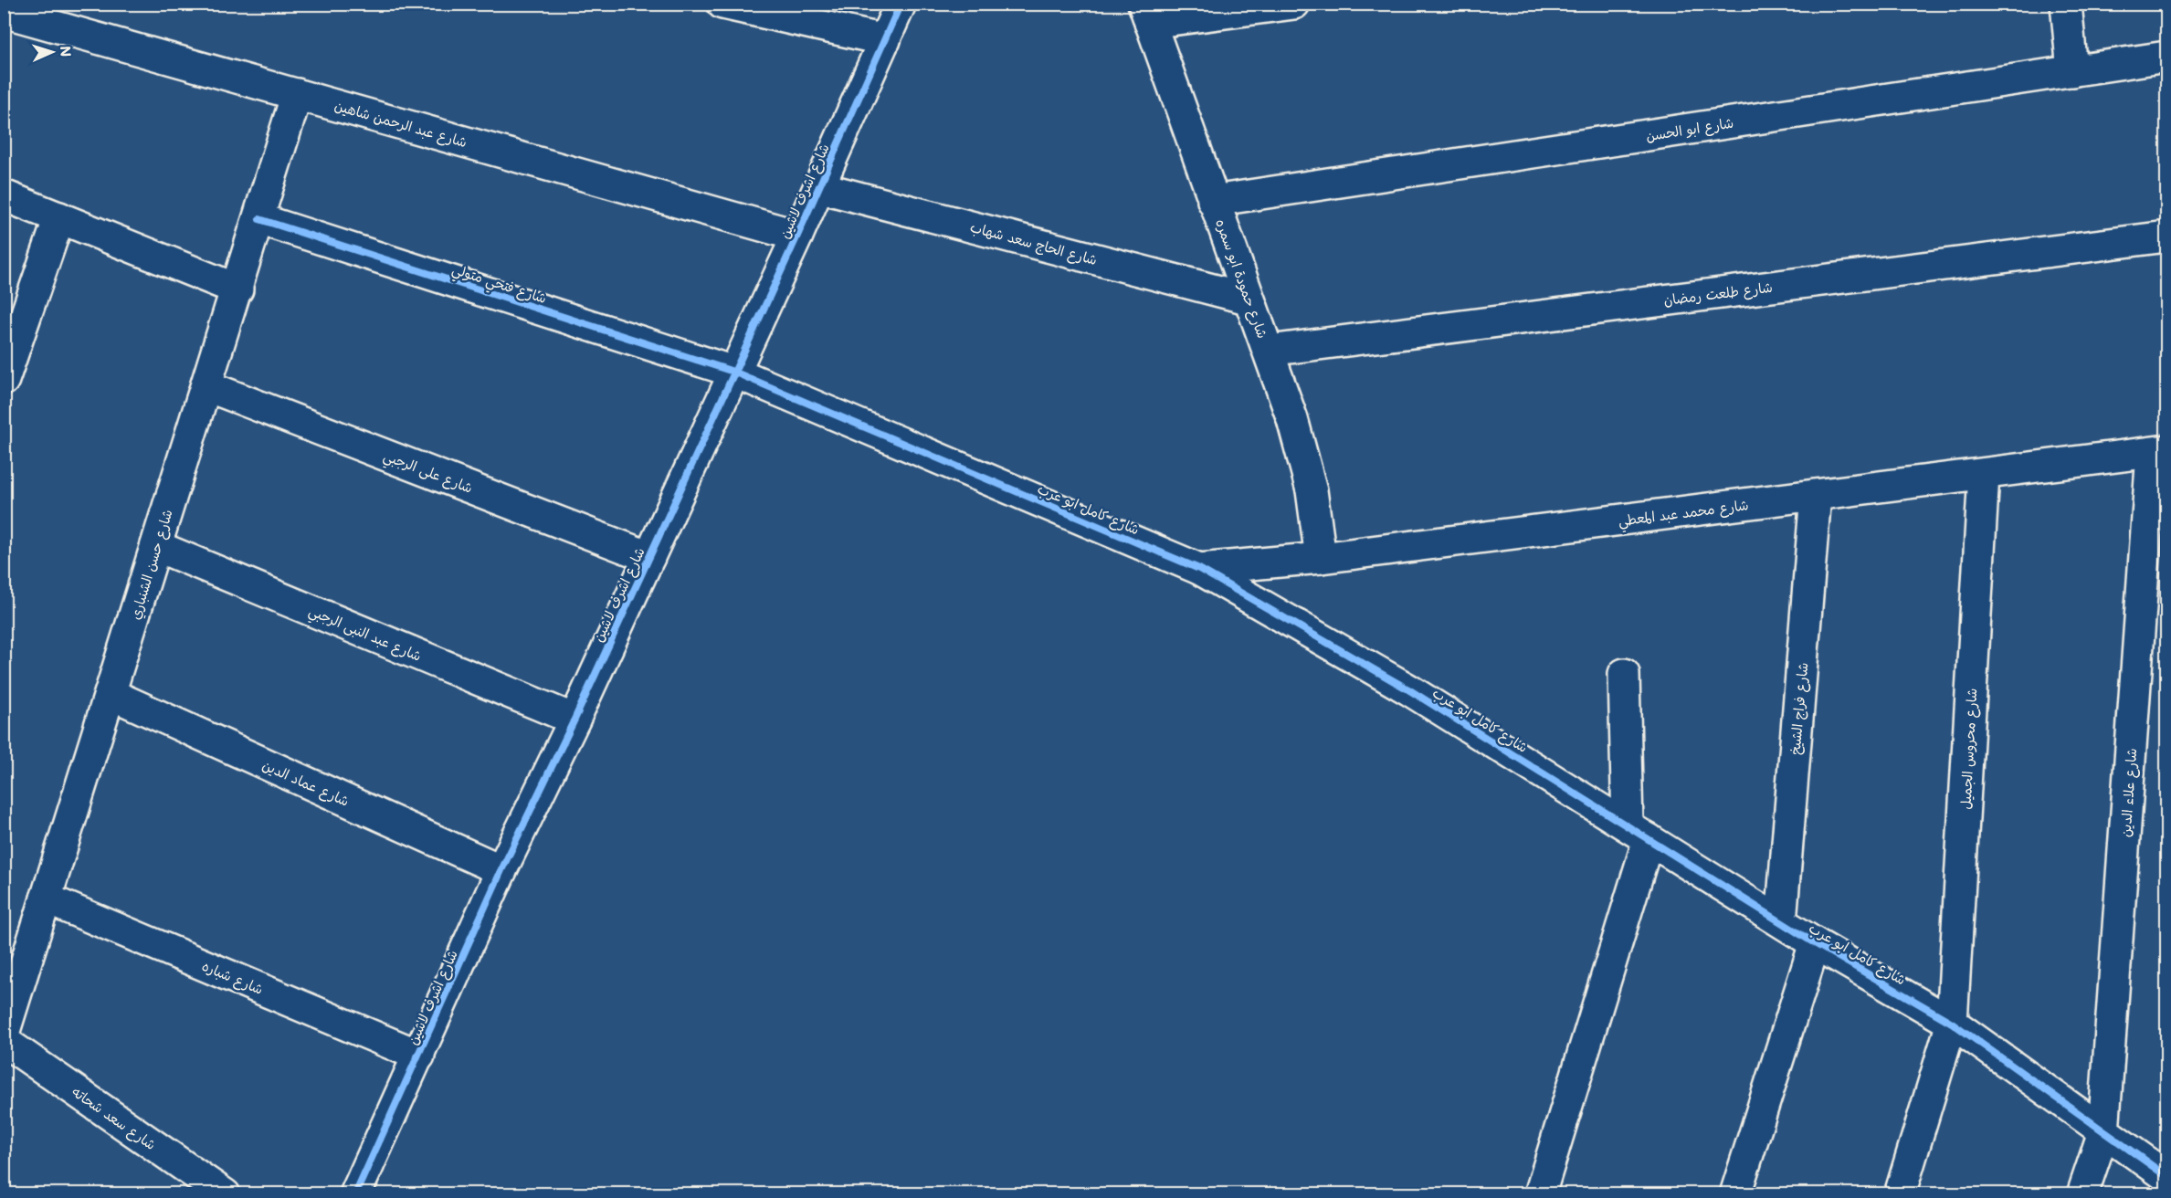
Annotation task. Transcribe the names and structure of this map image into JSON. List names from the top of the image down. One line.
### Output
{"streets":{"street":["شارع عبد الرحمن شاهين","شارع ابو الحسن","شارع اشرف لاشين","شارع الحاج سعد شهاب","شارع حمودة ابو سمره","شارع فتحي متولي","شارع طلعت رمضان","شارع على الرجبي","شارع كامل ابو عرب","شارع محمد عبد المعطي","شارع حسن الشنباري","شارع عبد النبى الرجبي","شارع فراج الشيخ","شارع محروس الجميل","شارع عماد الدين","شارع علاء الدين","شارع شباره","شارع سعد شحاته"]},"crossings":[["شارع عبد الرحمن شاهين","شارع اشرف لاشين"],["شارع عبد الرحمن شاهين","شارع حسن الشنباري"],["شارع ابو الحسن","شارع حمودة ابو سمره"],["شارع اشرف لاشين","شارع الحاج سعد شهاب"],["شارع اشرف لاشين","شارع فتحي متولي"],["شارع اشرف لاشين","شارع على الرجبي"],["شارع اشرف لاشين","شارع كامل ابو عرب"],["شارع اشرف لاشين","شارع عبد النبى الرجبي"],["شارع اشرف لاشين","شارع عماد الدين"],["شارع اشرف لاشين","شارع شباره"],["شارع الحاج سعد شهاب","شارع حمودة ابو سمره"],["شارع حمودة ابو سمره","شارع طلعت رمضان"],["شارع حمودة ابو سمره","شارع محمد عبد المعطي"],["شارع فتحي متولي","شارع كامل ابو عرب"],["شارع فتحي متولي","شارع حسن الشنباري"],["شارع على الرجبي","شارع حسن الشنباري"],["شارع كامل ابو عرب","شارع محمد عبد المعطي"],["شارع كامل ابو عرب","شارع فراج الشيخ"],["شارع كامل ابو عرب","شارع محروس الجميل"],["شارع كامل ابو عرب","شارع علاء الدين"],["شارع محمد عبد المعطي","شارع فراج الشيخ"],["شارع محمد عبد المعطي","شارع محروس الجميل"],["شارع محمد عبد المعطي","شارع علاء الدين"],["شارع حسن الشنباري","شارع عبد النبى الرجبي"],["شارع حسن الشنباري","شارع عماد الدين"],["شارع حسن الشنباري","شارع شباره"]],"north":"right"}
